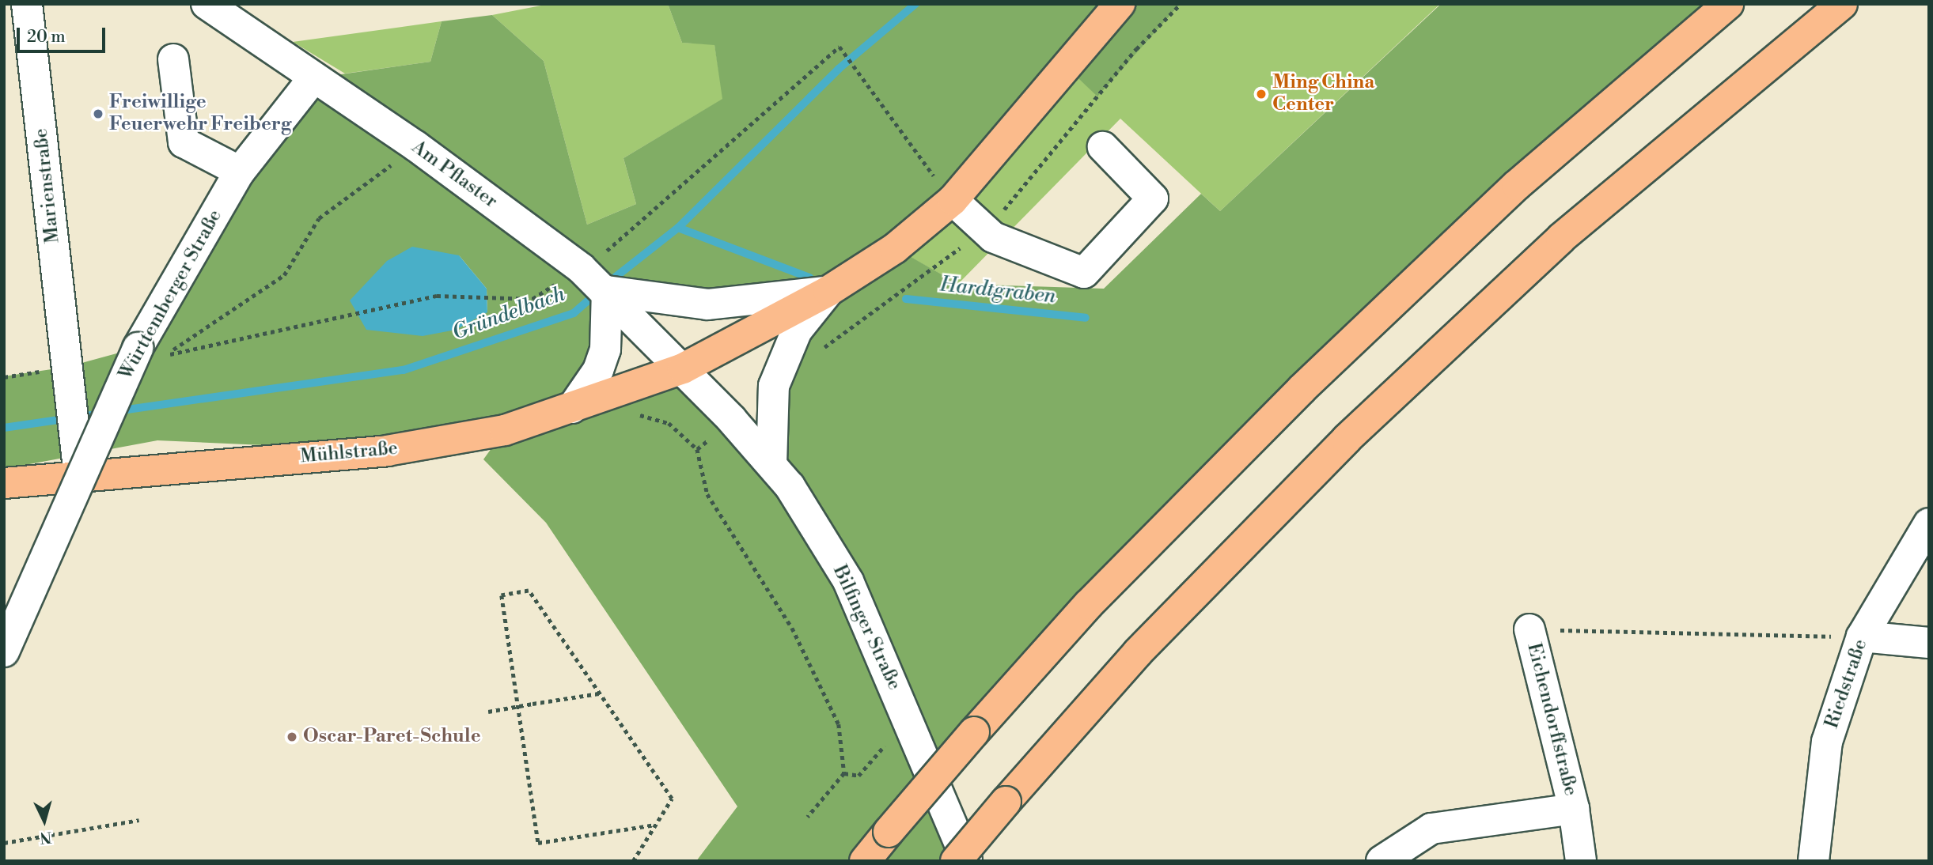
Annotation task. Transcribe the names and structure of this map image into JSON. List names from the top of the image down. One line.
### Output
{"streets":{"main road":["Mühlstraße"],"street":["Am Pflaster","Marienstraße","Württemberger Straße","Bilfinger Straße","Riedstraße","Eichendorffstraße"]},"crossings":[["Am Pflaster","Württemberger Straße"],["Am Pflaster","Mühlstraße"],["Am Pflaster","Bilfinger Straße"],["Marienstraße","Mühlstraße"],["Mühlstraße","Bilfinger Straße"]],"water":["Hardtgraben","Gründelbach"],"places":["Ming China Center","Freiwillige Feuerwehr Freiberg","Oscar-Paret-Schule"],"scale_bar":"20 m","north":"bottom"}
